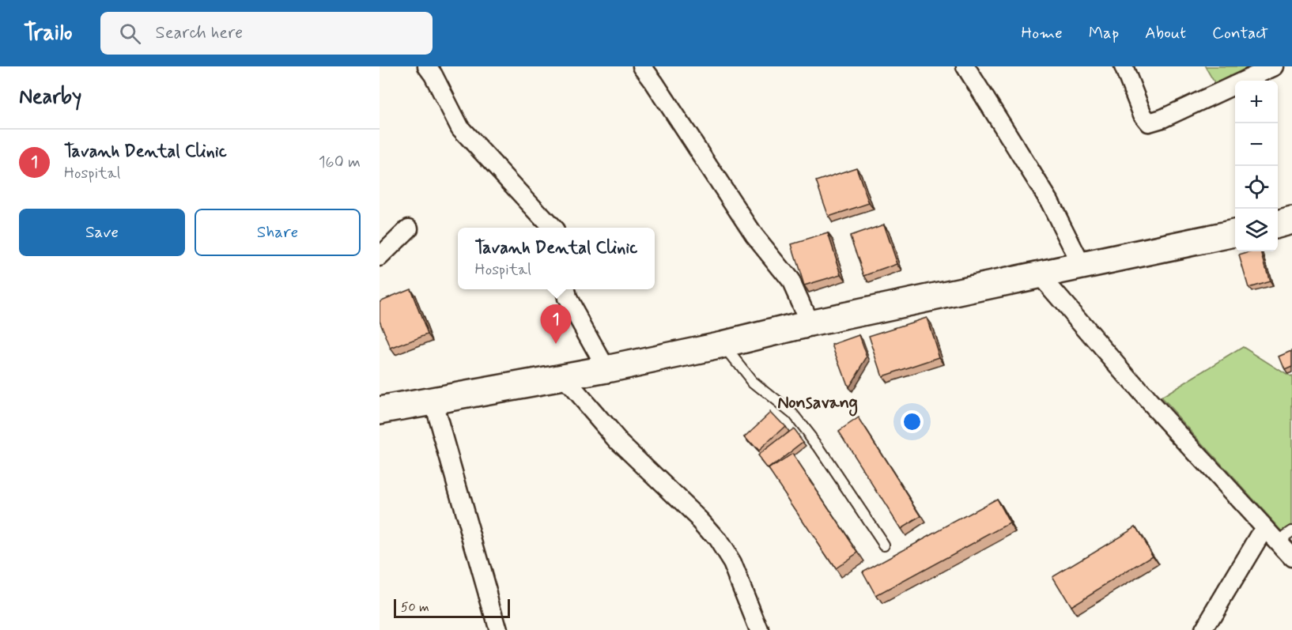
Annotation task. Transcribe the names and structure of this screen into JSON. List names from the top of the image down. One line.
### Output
{"districts":["Nonsavang"],"scale_bar":"50 m","page":{"header":"Trailo","search":"Search here","nav":["Home","Map","About","Contact"],"heading":"Nearby","map_buttons":["+","−"],"list":[{"mark":"1","name":"Tavanh Dental Clinic","note":"Hospital","value":"160 m"}],"buttons":["Save","Share"],"popup":["Tavanh Dental Clinic","Hospital"],"pins":"1","scale":"50 m"}}
